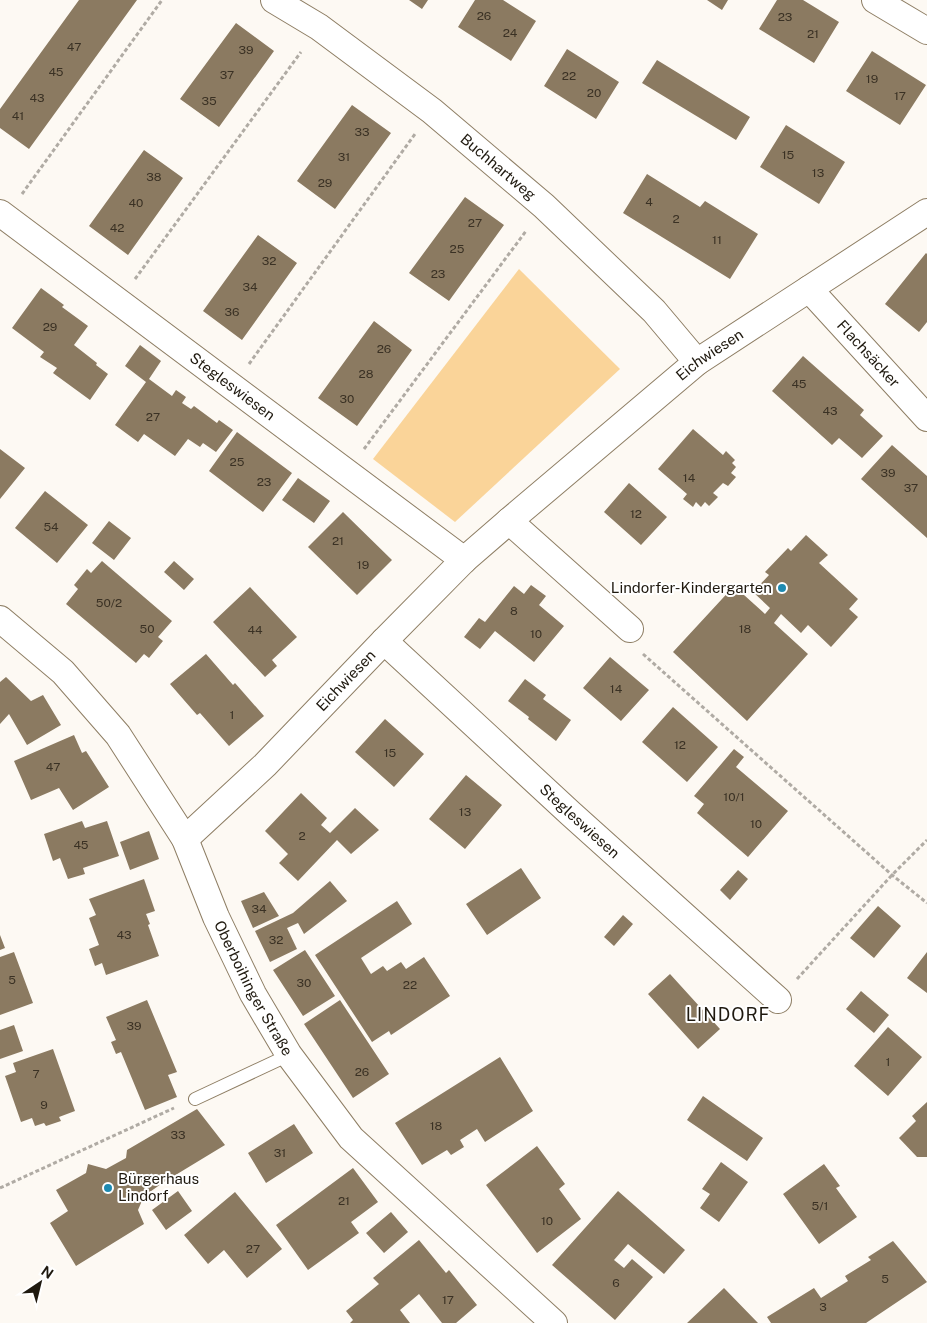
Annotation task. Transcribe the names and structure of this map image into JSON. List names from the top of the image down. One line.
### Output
{"streets":{"street":["Buchhartweg","Flachsäcker","Eichwiesen","Stegleswiesen","Oberboihinger Straße"]},"crossings":[["Buchhartweg","Eichwiesen"],["Flachsäcker","Eichwiesen"],["Eichwiesen","Stegleswiesen"],["Eichwiesen","Oberboihinger Straße"]],"districts":["LINDORF"],"places":["Lindorfer-Kindergarten","Bürgerhaus Lindorf"],"house_numbers":["26","23","24","21","47","39","45","37","22","19","20","17","43","35","41","33","15","31","13","38","29","4","40","2","27","42","11","25","32","23","34","36","29","26","28","45","30","43","27","25","39","14","23","37","12","54","21","19","50/2","8","50","18","44","10","14","1","12","15","47","10/1","13","10","2","45","34","43","32","5","30","22","39","1","26","7","9","18","33","31","21","5/1","10","27","5","6","17","3"],"north":"top right"}
